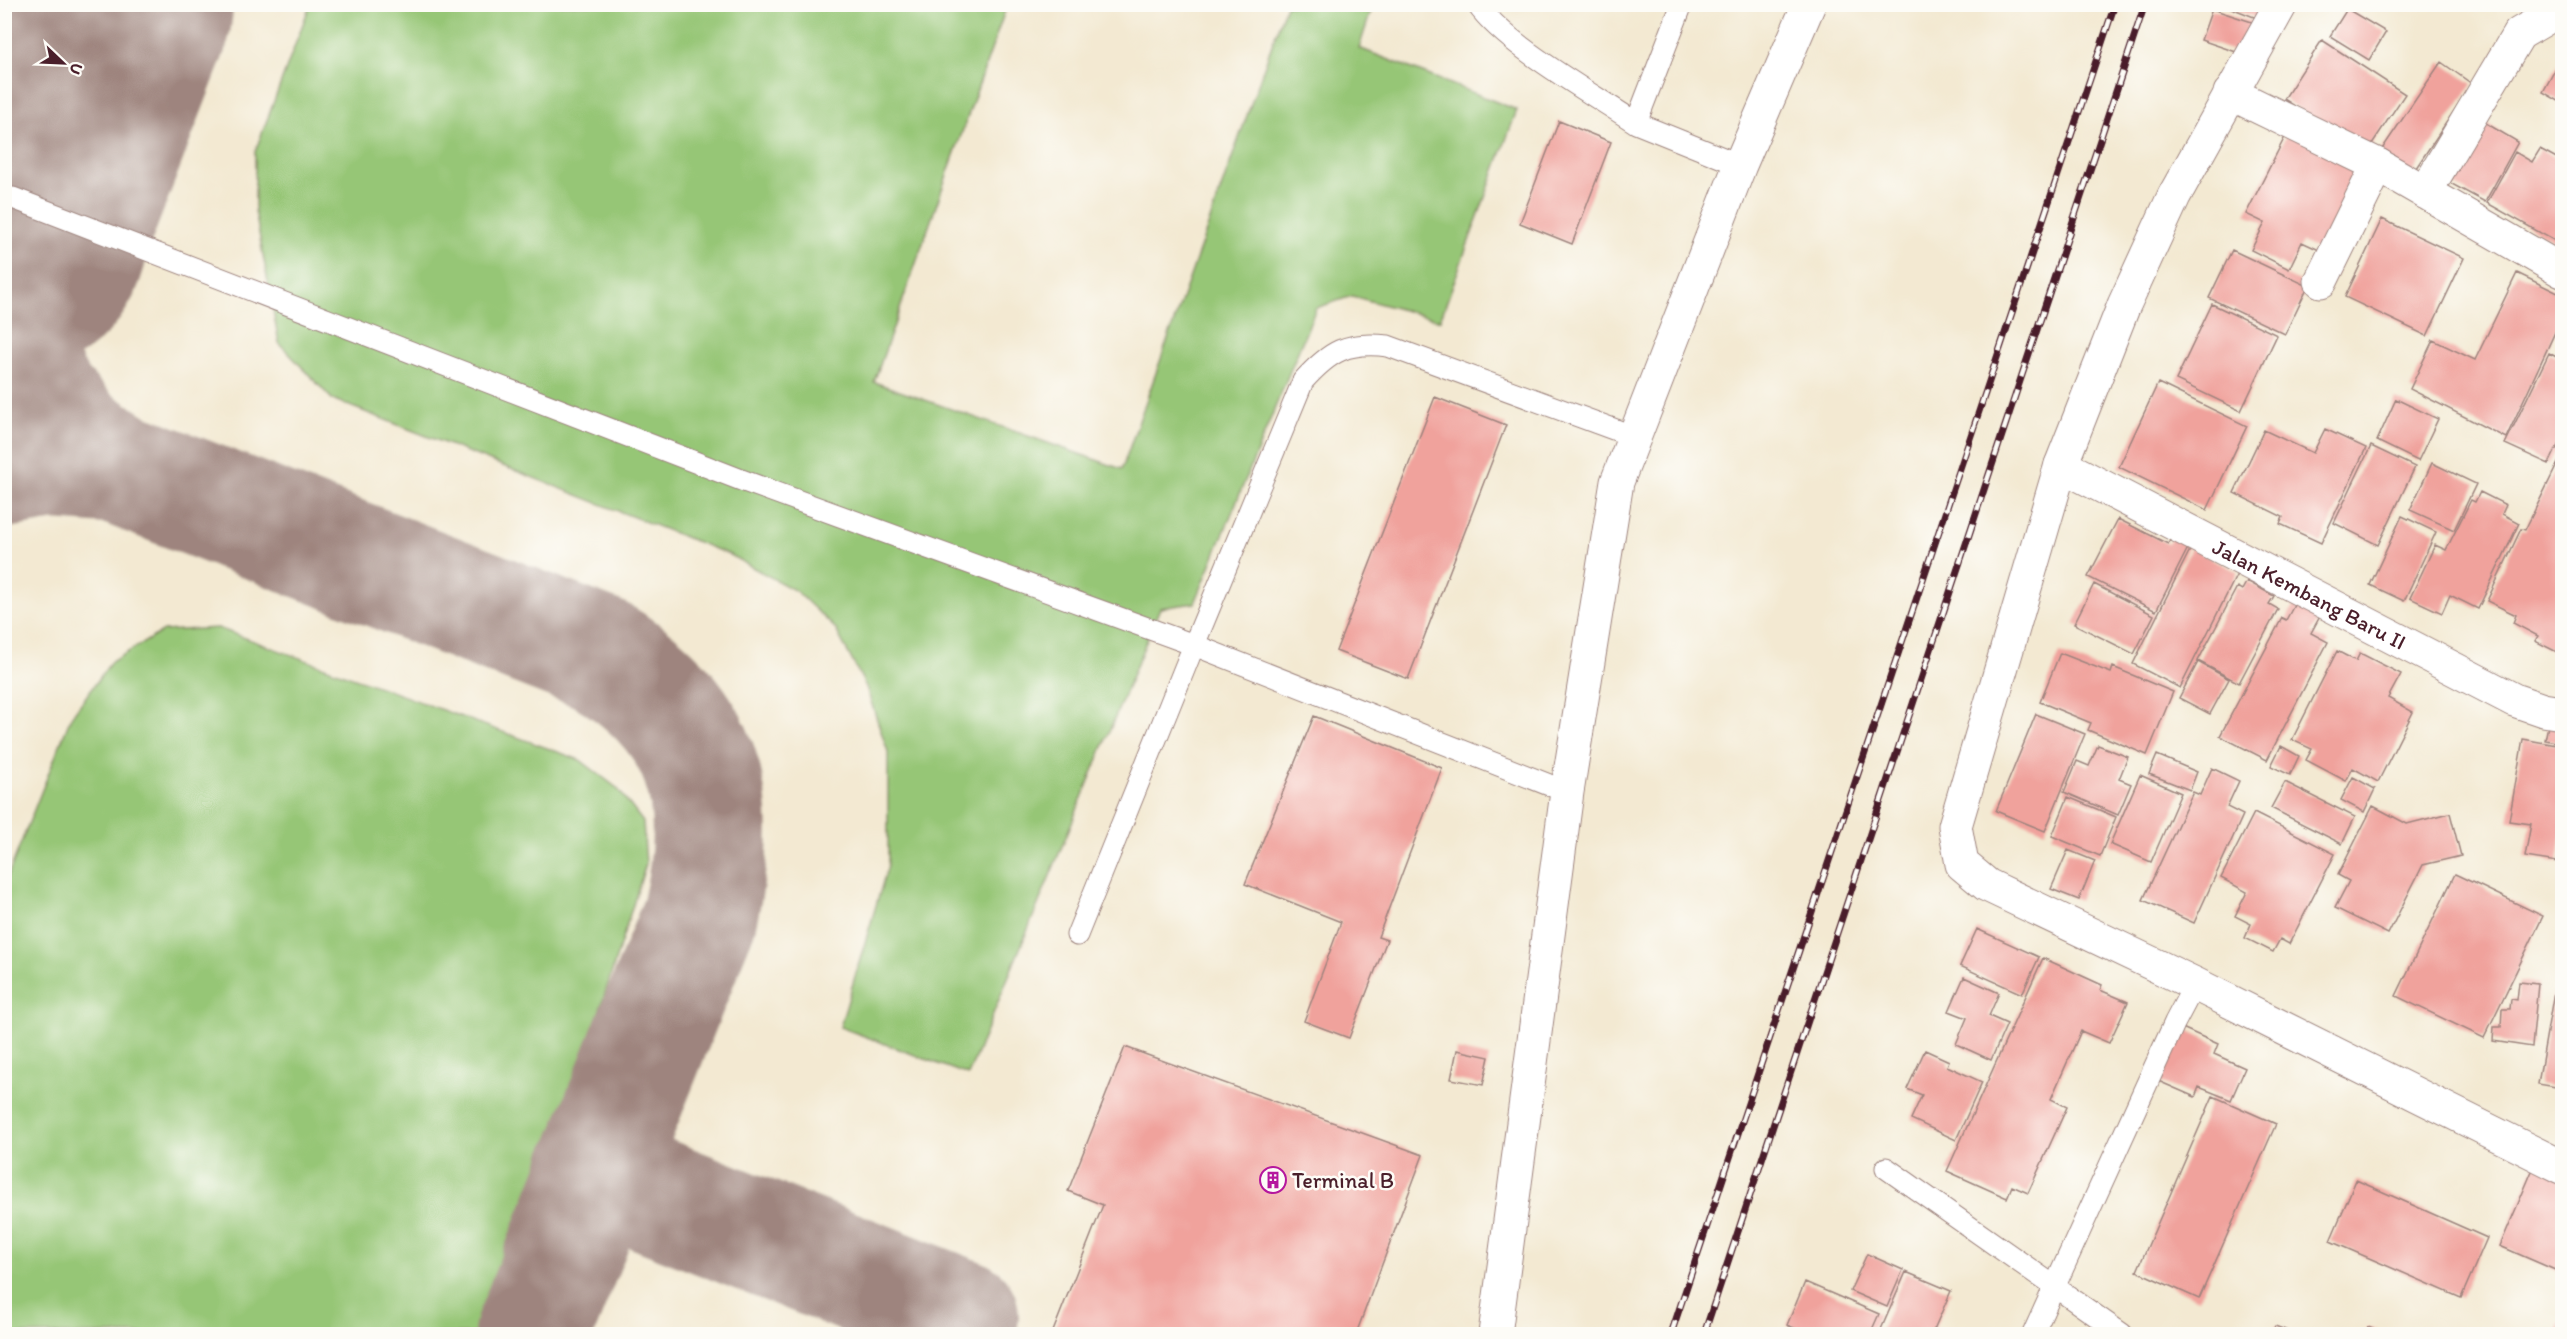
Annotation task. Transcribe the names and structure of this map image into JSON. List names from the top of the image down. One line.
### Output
{"streets":{"street":["Jalan Kembang Baru II"]},"places":{"building":["Terminal B"]},"north":"bottom right"}
